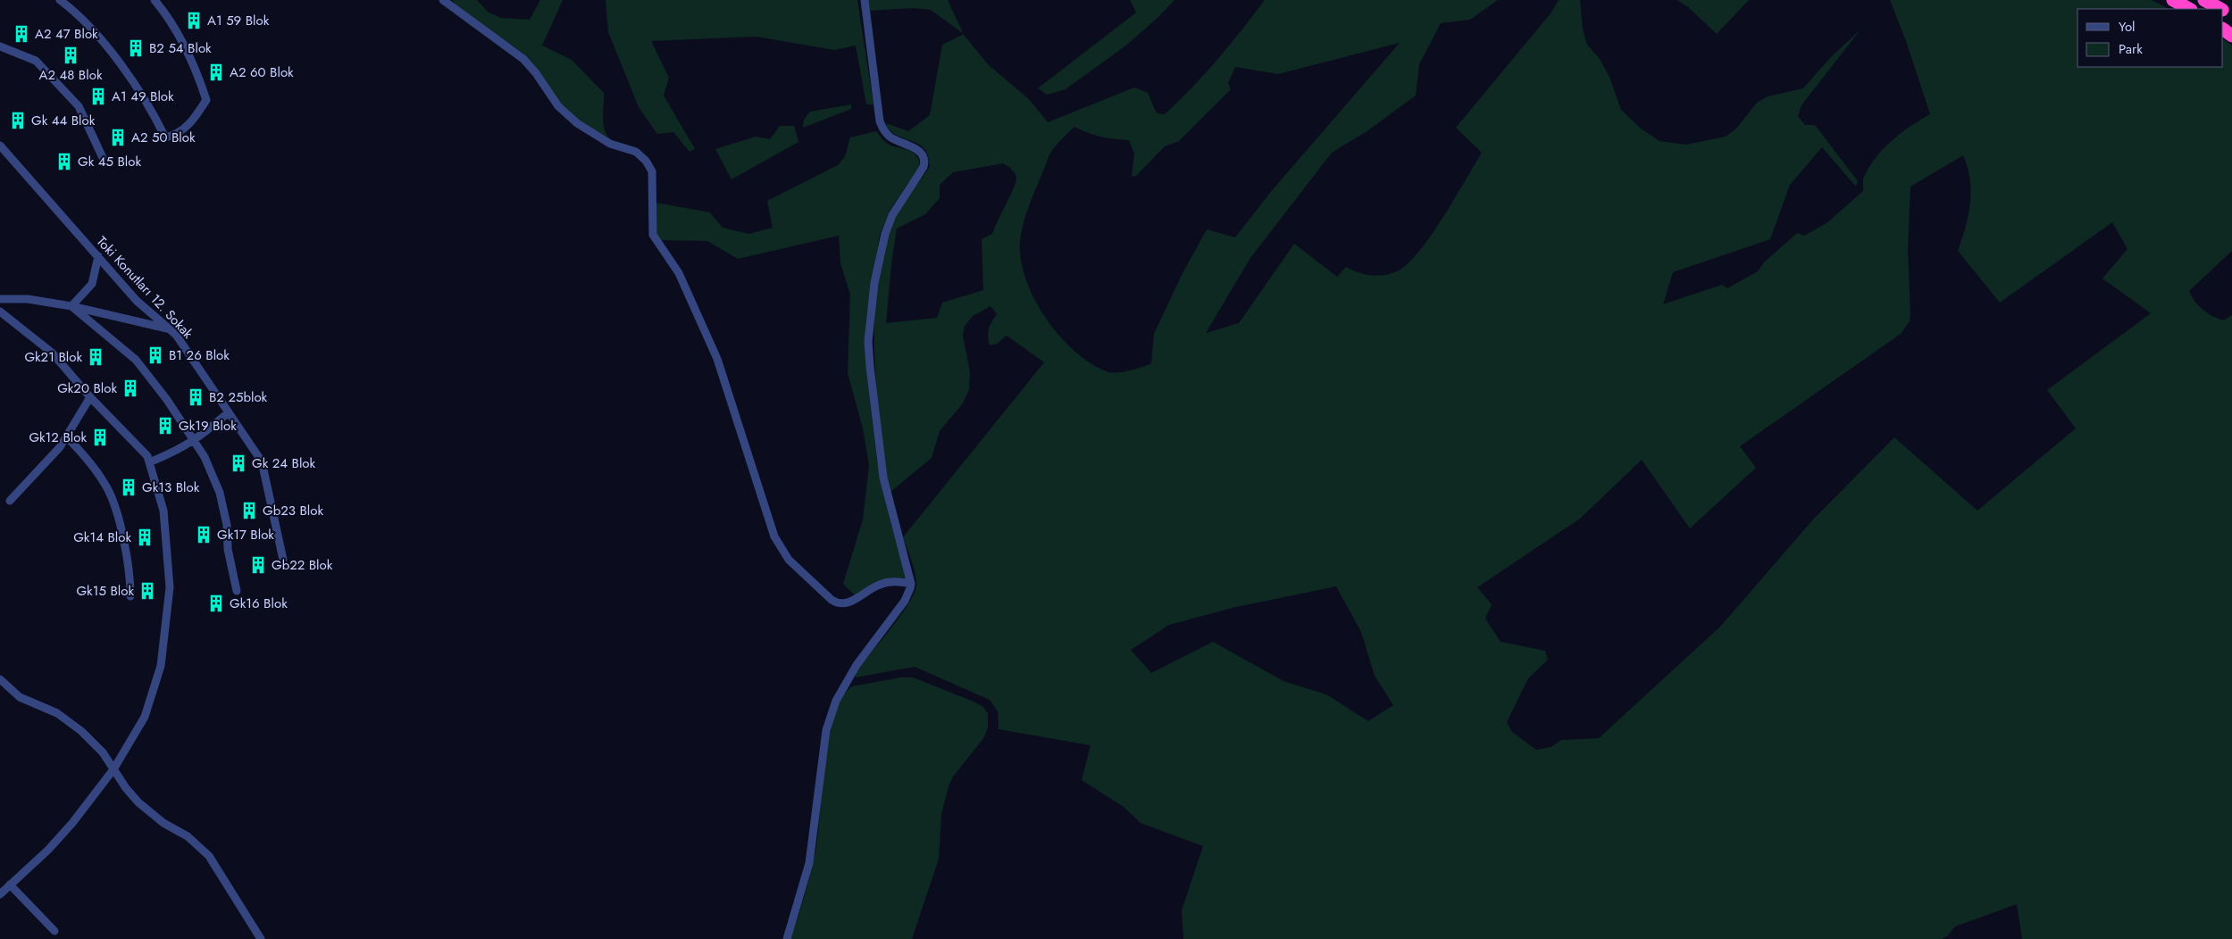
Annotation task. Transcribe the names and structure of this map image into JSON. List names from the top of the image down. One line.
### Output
{"streets":{"street":["Toki Konutları 12. Sokak"]},"places":{"building":["A1 59 Blok","A2 47 Blok","B2 54 Blok","A2 48 Blok","A2 60 Blok","A1 49 Blok","Gk 44 Blok","A2 50 Blok","Gk 45 Blok","B1 26 Blok","Gk21 Blok","Gk20 Blok","B2 25blok","Gk19 Blok","Gk12 Blok","Gk 24 Blok","Gk13 Blok","Gb23 Blok","Gk17 Blok","Gk14 Blok","Gb22 Blok","Gk15 Blok","Gk16 Blok"]},"legend":["Yol","Park"]}
